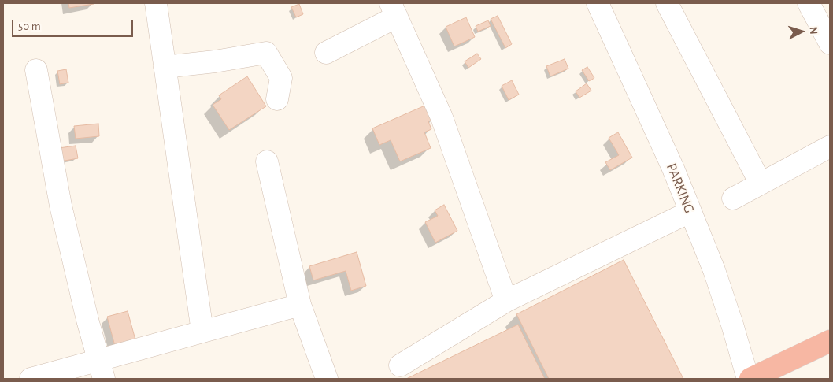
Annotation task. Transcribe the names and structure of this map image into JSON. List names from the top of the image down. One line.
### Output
{"streets":{"street":["PARKING"]},"scale_bar":"50 m","north":"right"}
